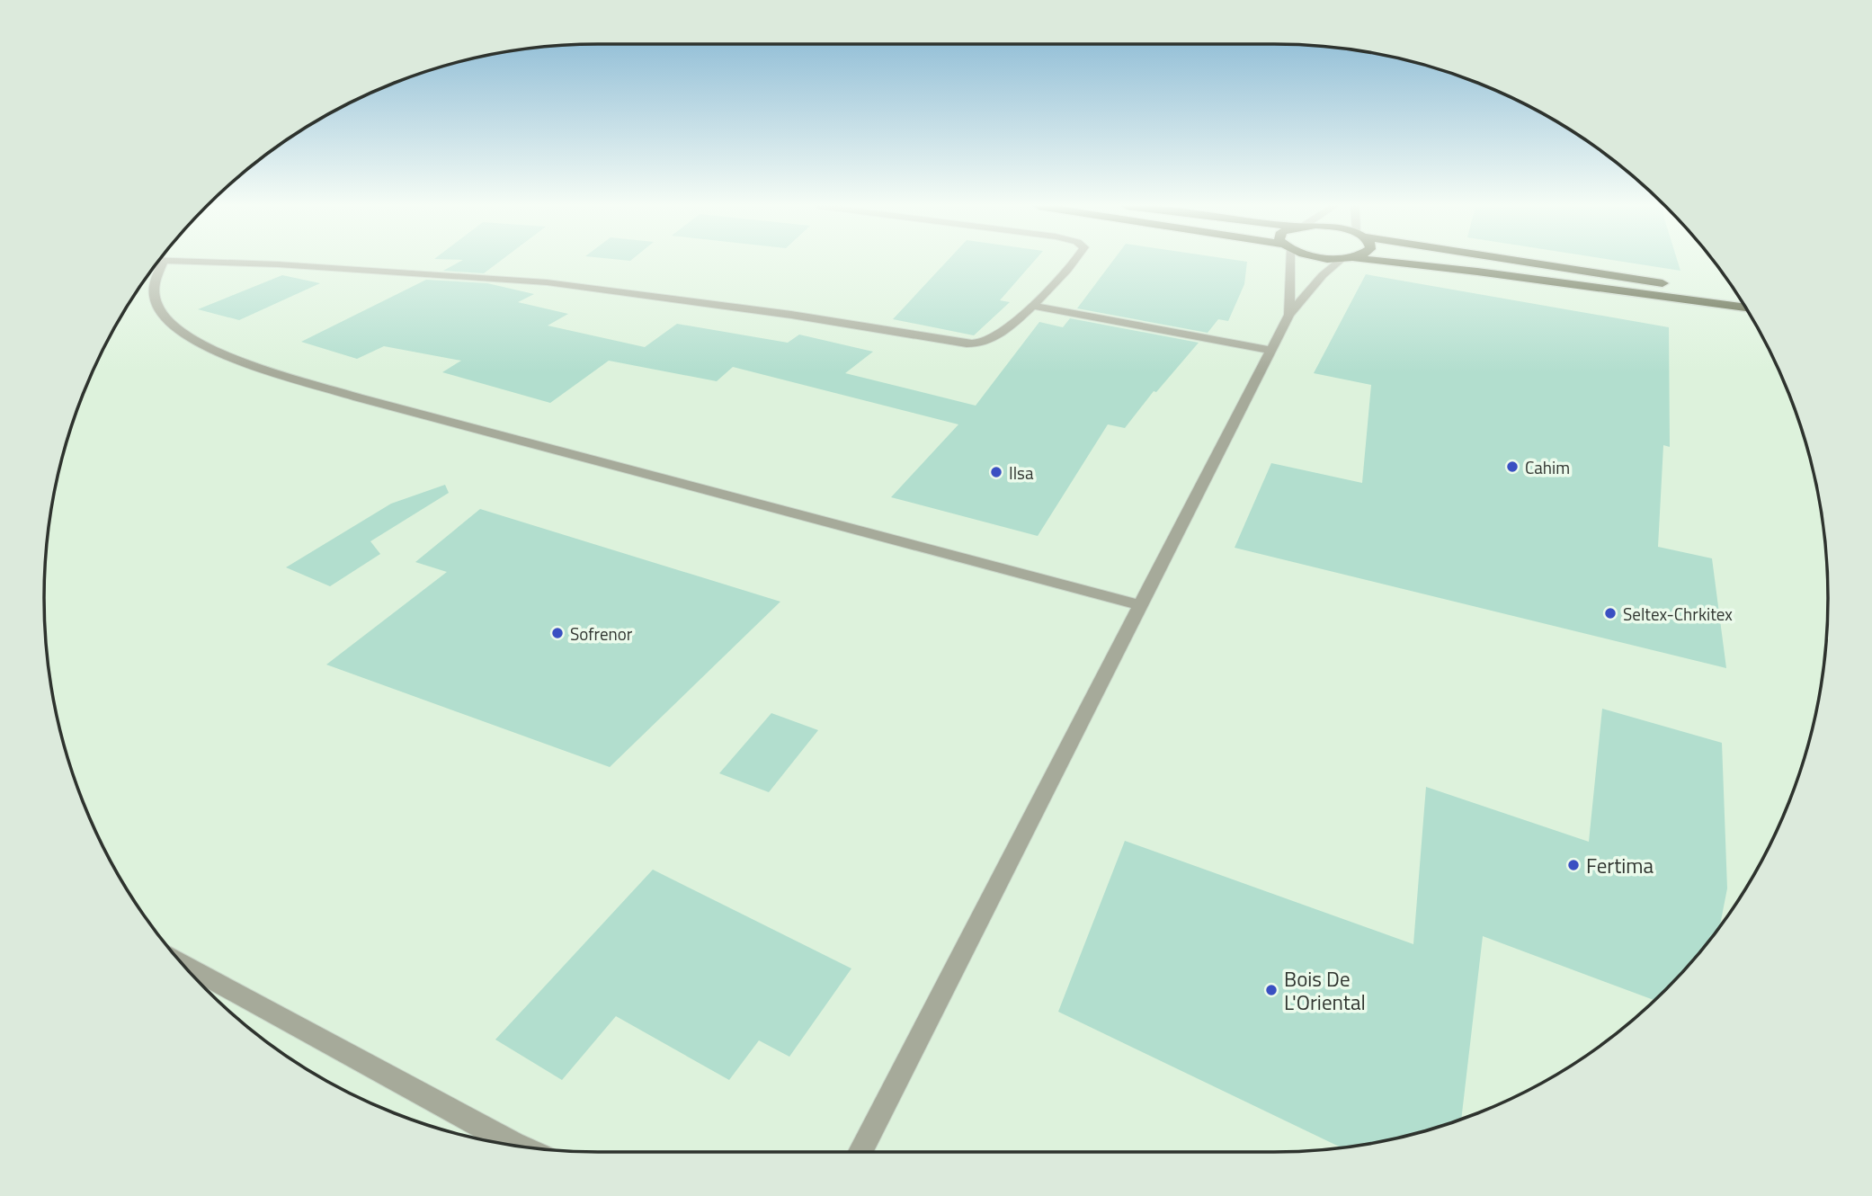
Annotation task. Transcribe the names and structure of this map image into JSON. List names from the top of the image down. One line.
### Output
{"places":["Cahim","Ilsa","Seltex-Chrkitex","Sofrenor","Fertima","Bois De L'Oriental"]}
